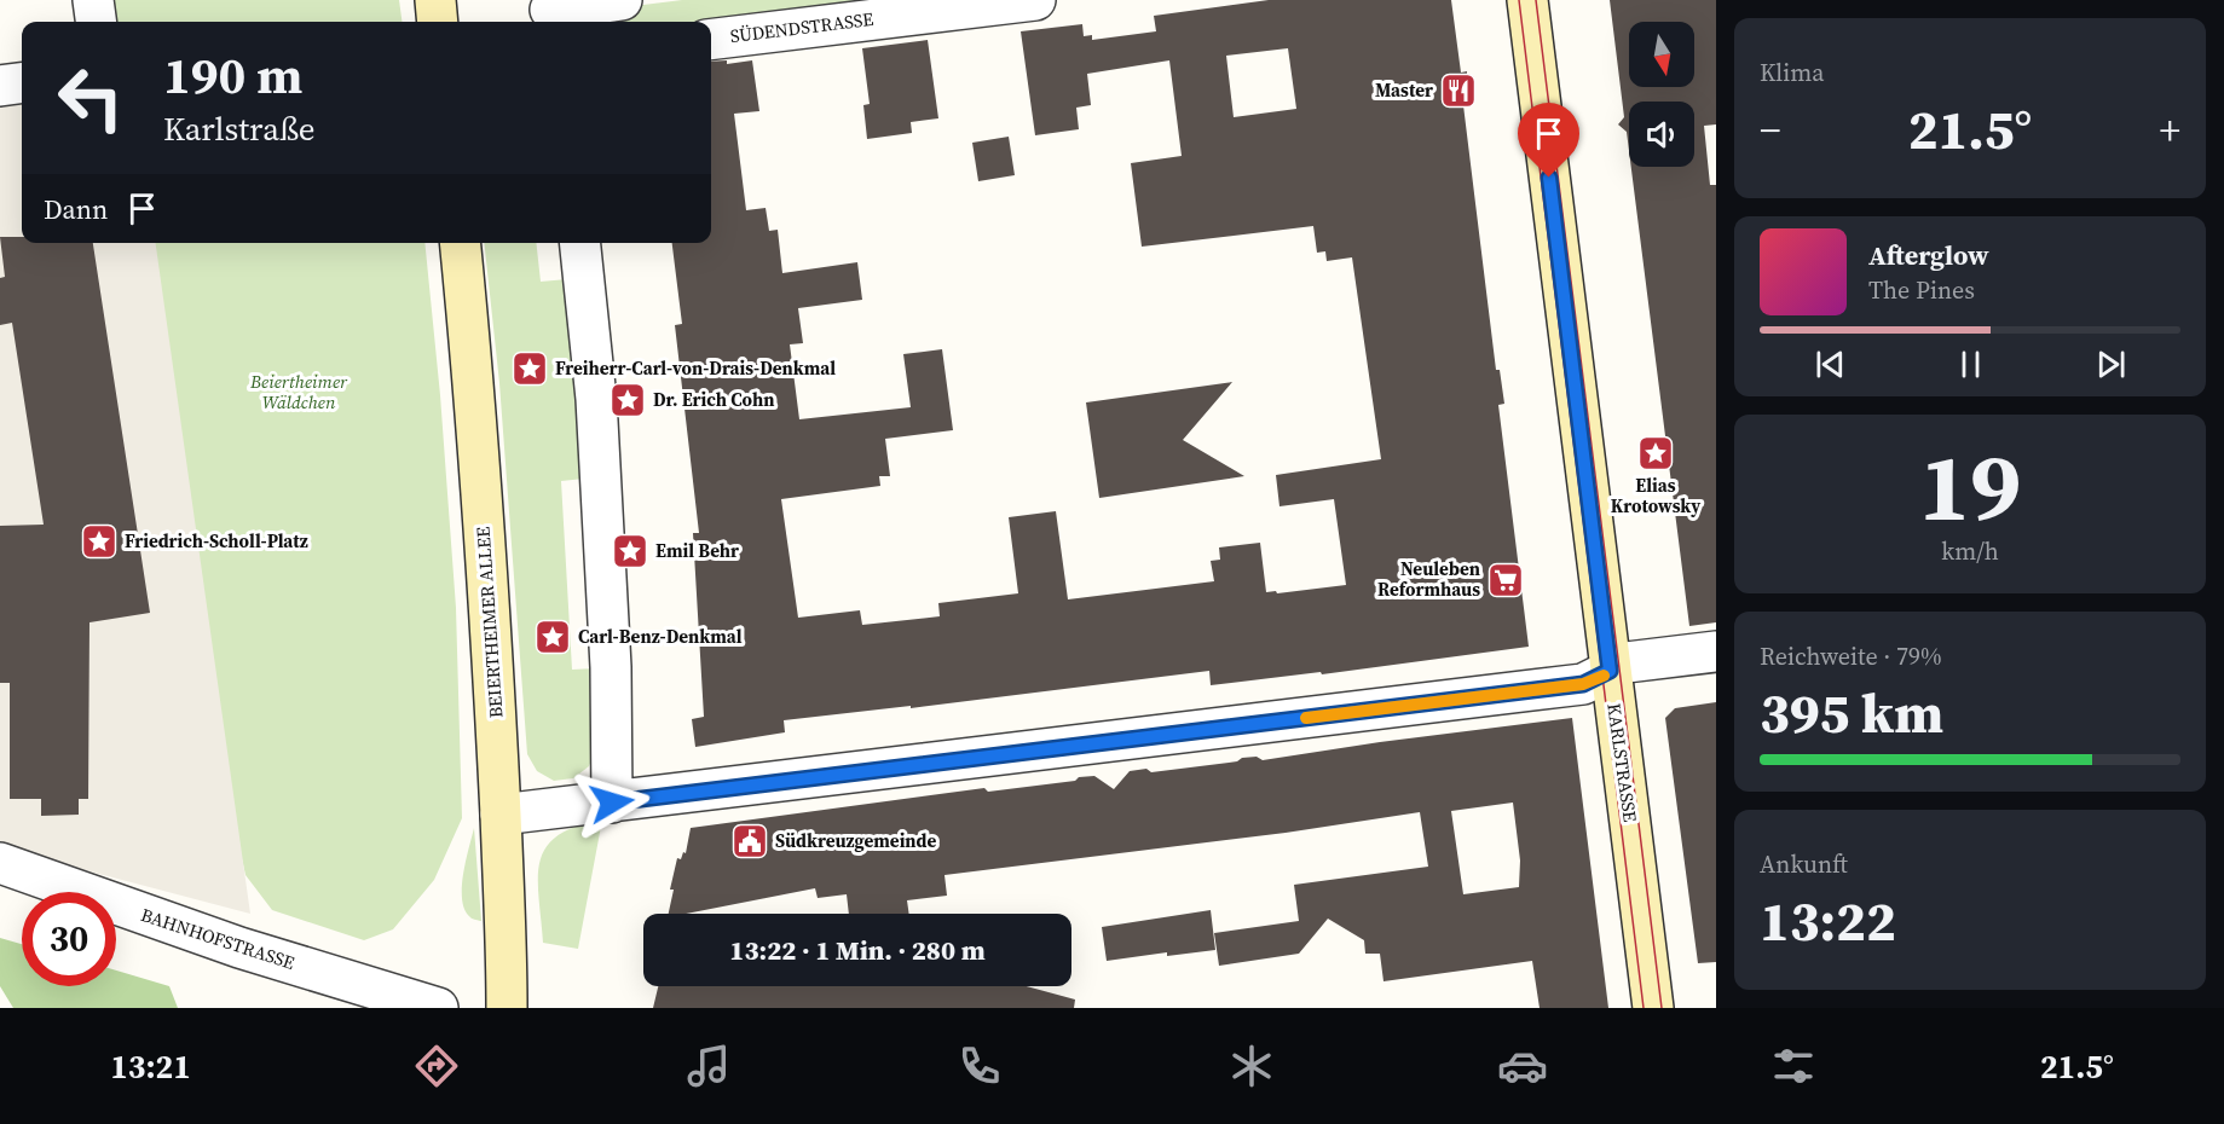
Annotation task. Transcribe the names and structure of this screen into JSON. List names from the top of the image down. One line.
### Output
{"streets":{"main road":["BEIERTHEIMER ALLEE","KARLSTRASSE"],"street":["SÜDENDSTRASSE","BAHNHOFSTRASSE"]},"parks":["Beiertheimer Wäldchen"],"places":{"restaurant":["Master"],"place":["Freiherr-Carl-von-Drais-Denkmal","Dr. Erich Cohn","Elias Krotowsky","Friedrich-Scholl-Platz","Emil Behr","Carl-Benz-Denkmal"],"supermarket":["Neuleben Reformhaus"],"public building":["Südkreuzgemeinde"]},"north":"bottom","page":{"tile":["Klima",["19","km/h"],["Reichweite · 79%","395 km"],["Ankunft","13:22"]],"turn":["190 m","Karlstraße"],"heat":["−","21.5°","+"],"then":"Dann","song":["Afterglow","The Pines"],"limit":"30","trip":"13:22 · 1 Min. · 280 m","tabs":["13:21","21.5°"]}}
